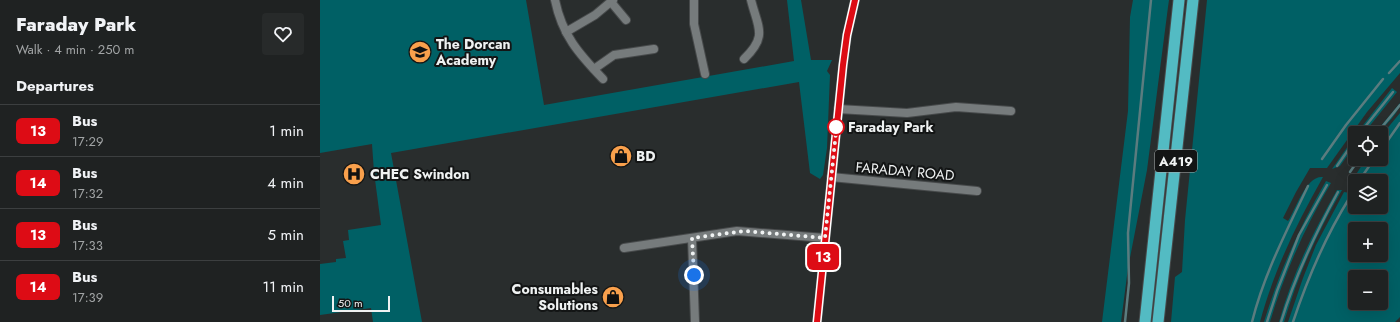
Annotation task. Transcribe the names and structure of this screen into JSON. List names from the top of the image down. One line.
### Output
{"streets":{"highway":["A419"],"street":["FARADAY ROAD"]},"places":{"school or university":["The Dorcan Academy"],"other":["Faraday Park"],"shop":["BD","Consumables Solutions"],"hospital":["CHEC Swindon"]},"lines":["bus line 13"],"scale_bar":"50 m","page":{"heading":[["Faraday Park","Walk · 4 min · 250 m"],"Departures"],"on_map":"13","list":[{"mark":"13","name":"Bus","note":"17:29","value":"1 min"},{"mark":"14","name":"Bus","note":"17:32","value":"4 min"},{"mark":"13","name":"Bus","note":"17:33","value":"5 min"},{"mark":"14","name":"Bus","note":"17:39","value":"11 min"}],"map_buttons":["+","−"],"scale":"50 m"}}
